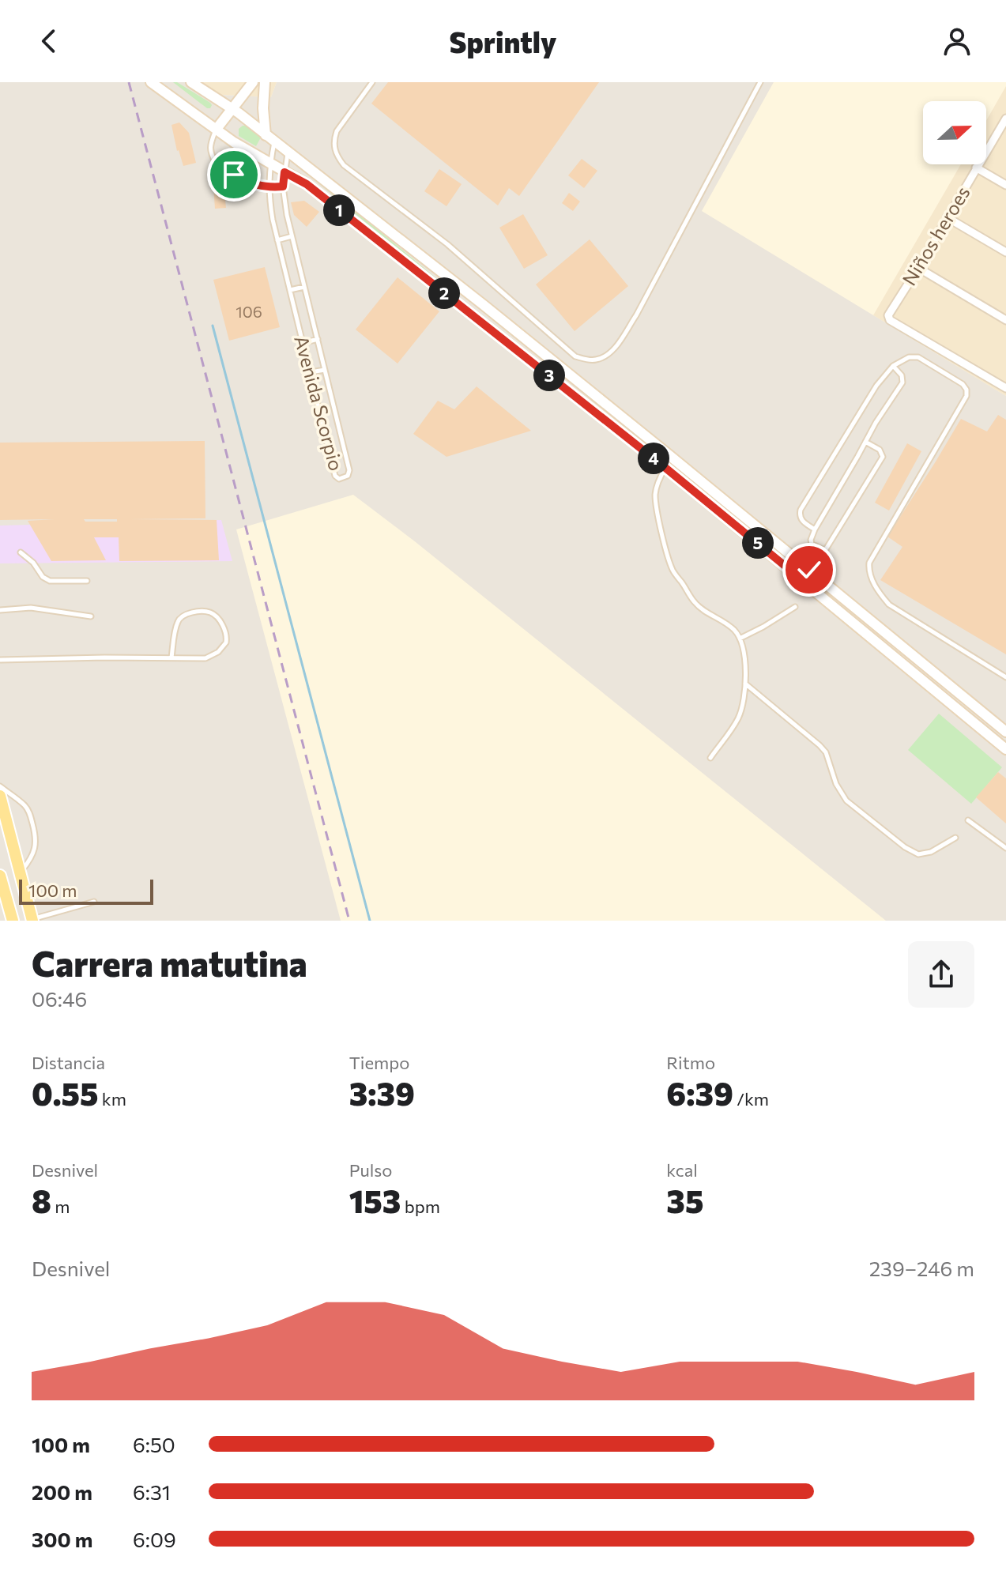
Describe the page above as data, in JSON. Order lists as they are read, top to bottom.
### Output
{
  "streets": {
    "street": ["Niños heroes"],
    "lane": ["Avenida Scorpio"]
  },
  "house_numbers": ["106"],
  "scale_bar": "100 m",
  "north": "right",
  "page": {
    "header": "Sprintly",
    "pins": [
      "1",
      "2",
      "3",
      "4",
      "5"
    ],
    "scale": "100 m",
    "heading": ["Carrera matutina", "06:46"],
    "stats": [
      ["Distancia", "0.55 km"],
      ["Tiempo", "3:39"],
      ["Ritmo", "6:39 /km"],
      ["Desnivel", "8 m"],
      ["Pulso", "153 bpm"],
      ["kcal", "35"]
    ],
    "chart": ["Desnivel", "239–246 m"],
    "list": [
      {
        "name": "100 m",
        "note": "6:50"
      },
      {
        "name": "200 m",
        "note": "6:31"
      },
      {
        "name": "300 m",
        "note": "6:09"
      }
    ]
  }
}
